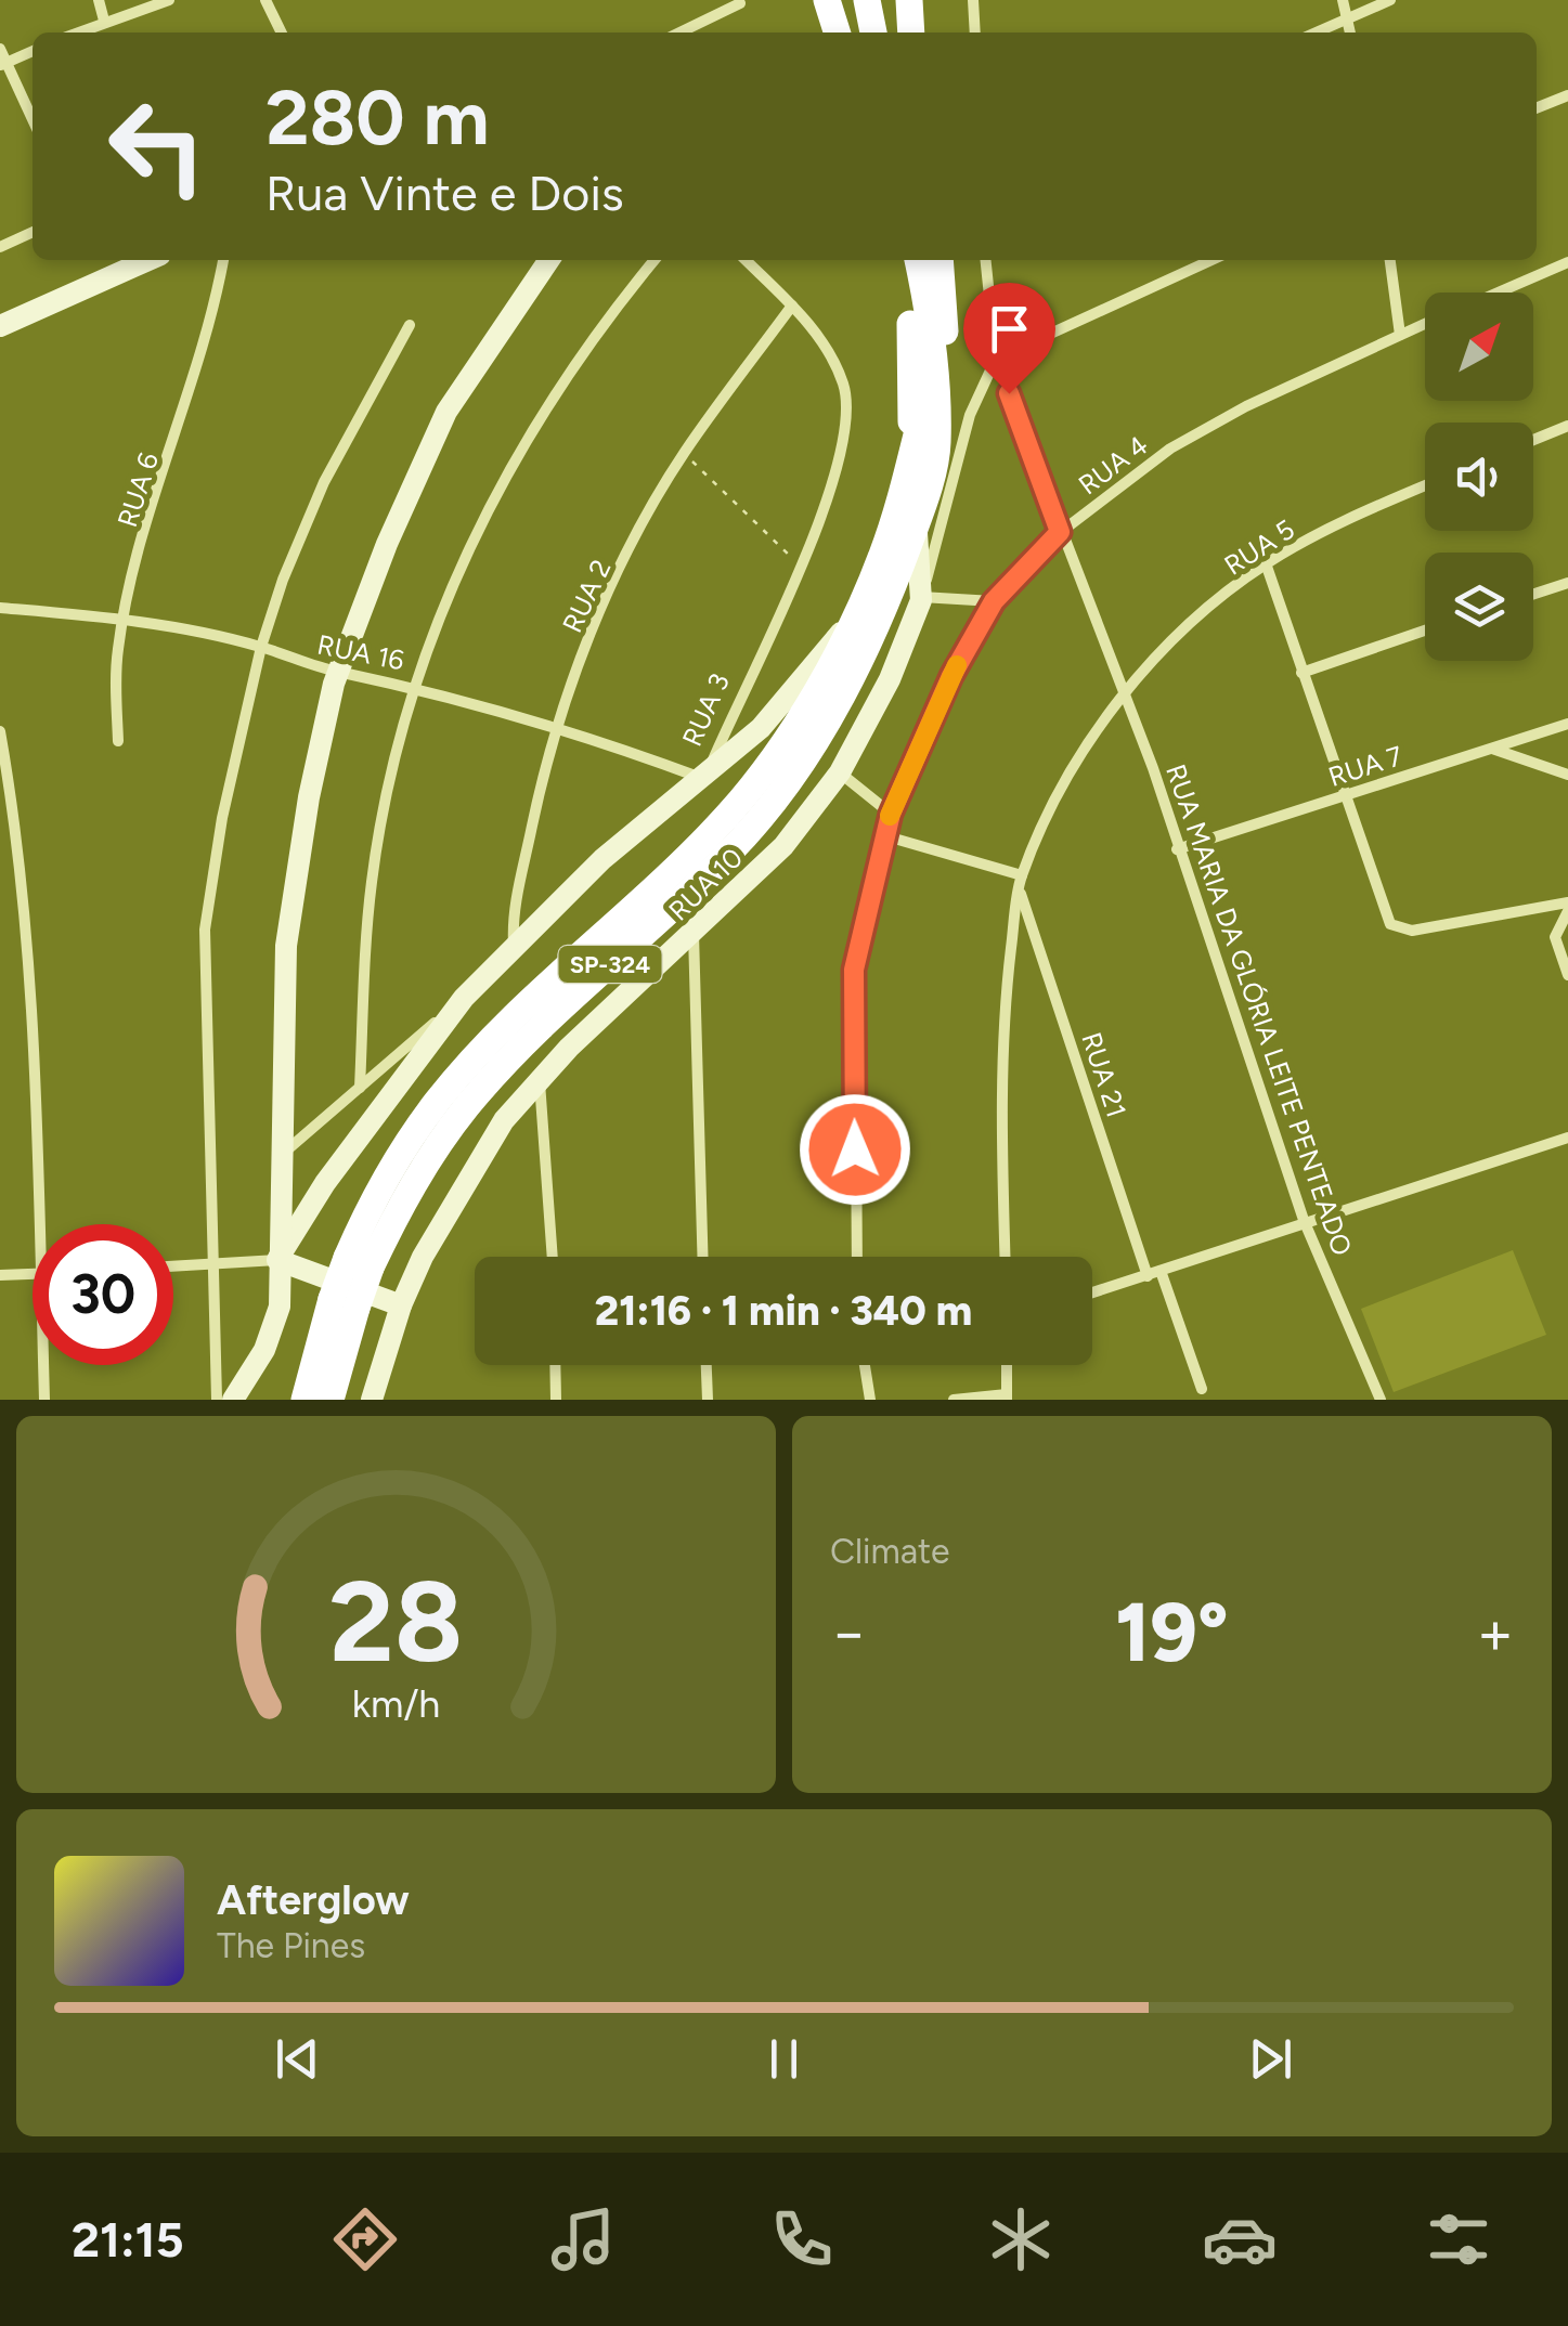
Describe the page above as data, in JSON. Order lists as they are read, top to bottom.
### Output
{
  "streets": {
    "highway": ["SP-324"],
    "main road": ["RUA 3", "RUA 10"],
    "street": [
      "RUA 4",
      "RUA 6",
      "RUA 5",
      "RUA 2",
      "RUA 16",
      "RUA 7",
      "RUA MARIA DA GLÓRIA LEITE PENTEADO",
      "RUA 21"
    ]
  },
  "crossings": [
    ["RUA 4", "RUA MARIA DA GLÓRIA LEITE PENTEADO"],
    ["RUA 6", "RUA 16"],
    ["RUA 5", "RUA MARIA DA GLÓRIA LEITE PENTEADO"],
    ["RUA 5", "RUA 21"],
    ["RUA 2", "RUA 16"],
    ["RUA 2", "RUA 3"],
    ["RUA 16", "RUA 3"],
    ["RUA 7", "RUA MARIA DA GLÓRIA LEITE PENTEADO"],
    ["RUA 10", "RUA MARIA DA GLÓRIA LEITE PENTEADO"]
  ],
  "north": "top right",
  "page": {
    "turn": ["280 m", "Rua Vinte e Dois"],
    "limit": "30",
    "trip": "21:16 · 1 min · 340 m",
    "tile": "Climate",
    "heat": ["−", "19°", "+"],
    "song": ["Afterglow", "The Pines"],
    "tabs": "21:15",
    "gauge": ["28", "km/h"]
  }
}
